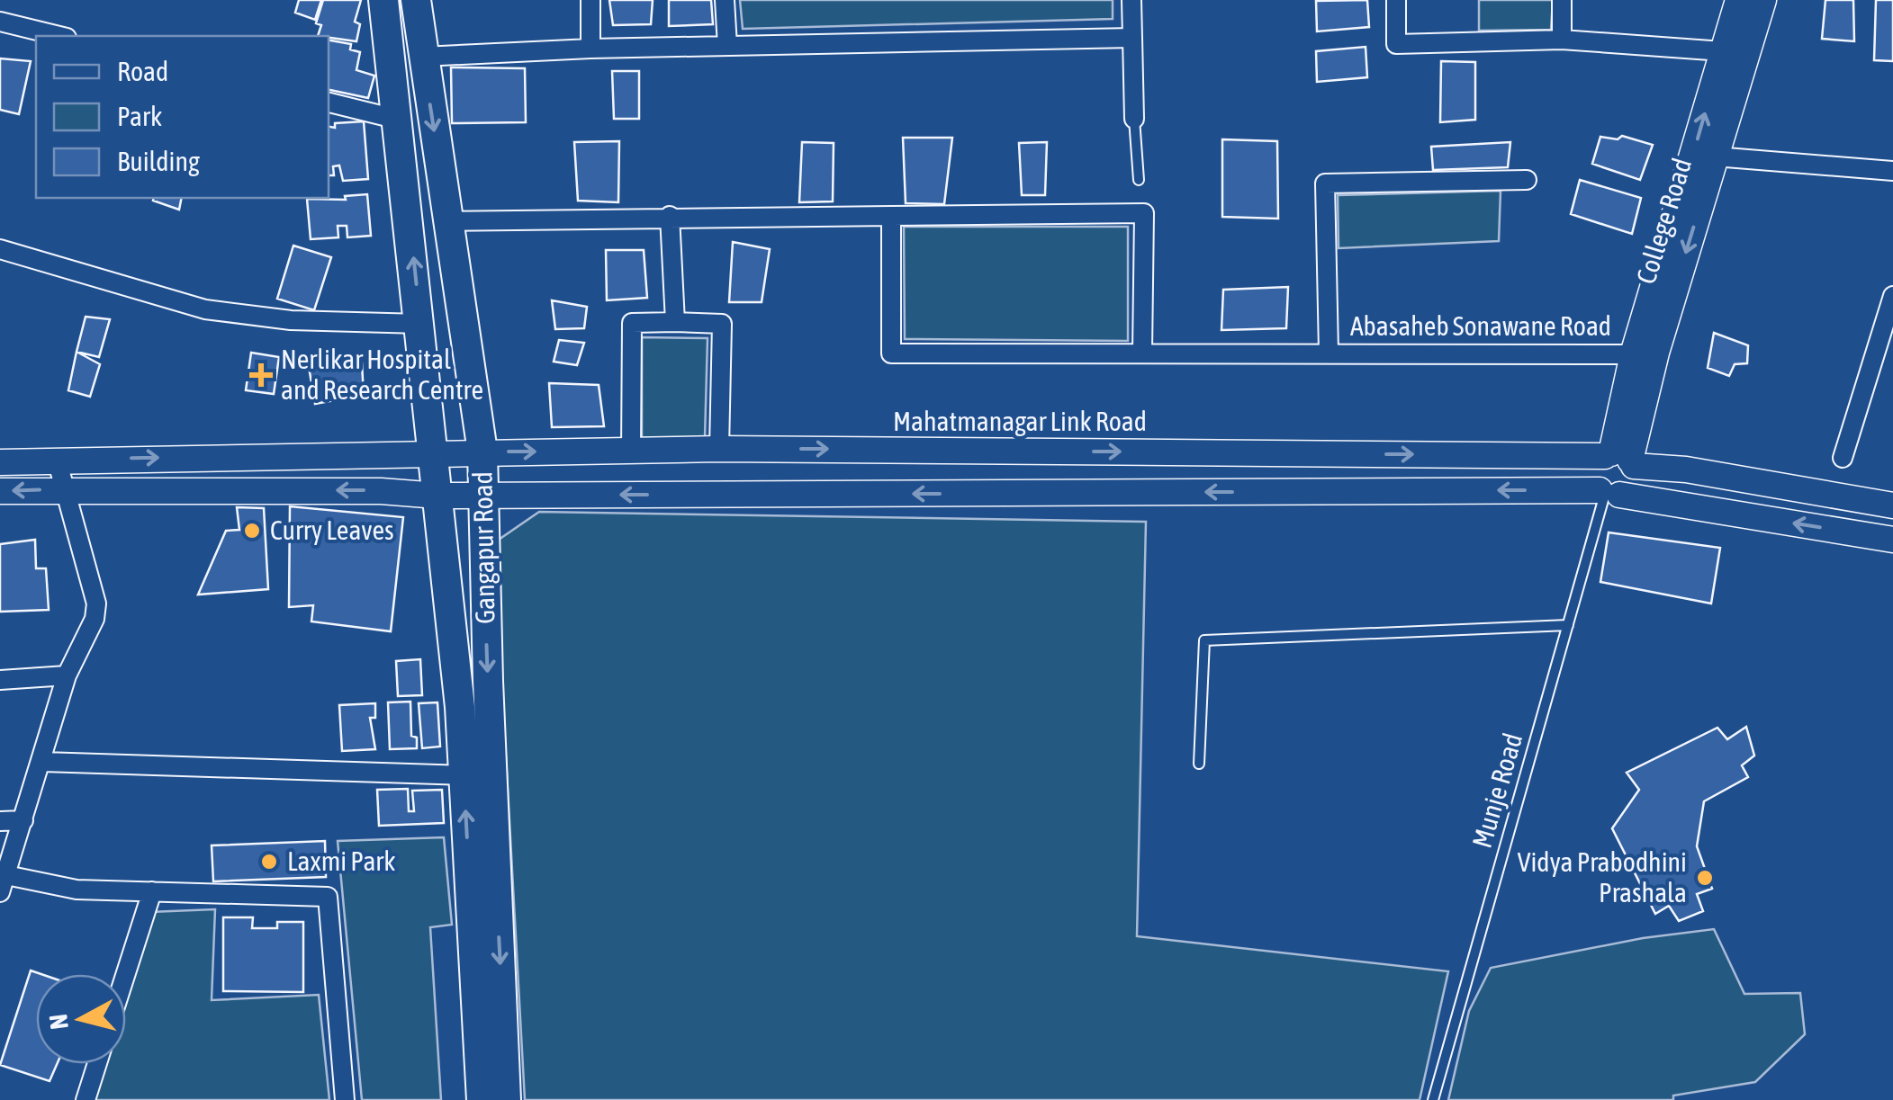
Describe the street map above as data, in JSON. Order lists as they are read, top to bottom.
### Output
{
  "streets": {
    "main road": ["College Road", "Mahatmanagar Link Road", "Gangapur Road"],
    "street": ["Abasaheb Sonawane Road"],
    "lane": ["Munje Road"]
  },
  "crossings": [
    ["College Road", "Abasaheb Sonawane Road"],
    ["College Road", "Mahatmanagar Link Road"],
    ["Mahatmanagar Link Road", "Gangapur Road"]
  ],
  "places": {
    "health": ["Nerlikar Hospital and Research Centre"],
    "other": ["Curry Leaves", "Laxmi Park", "Vidya Prabodhini Prashala"]
  },
  "legend": ["Road", "Park", "Building"],
  "north": "left"
}
